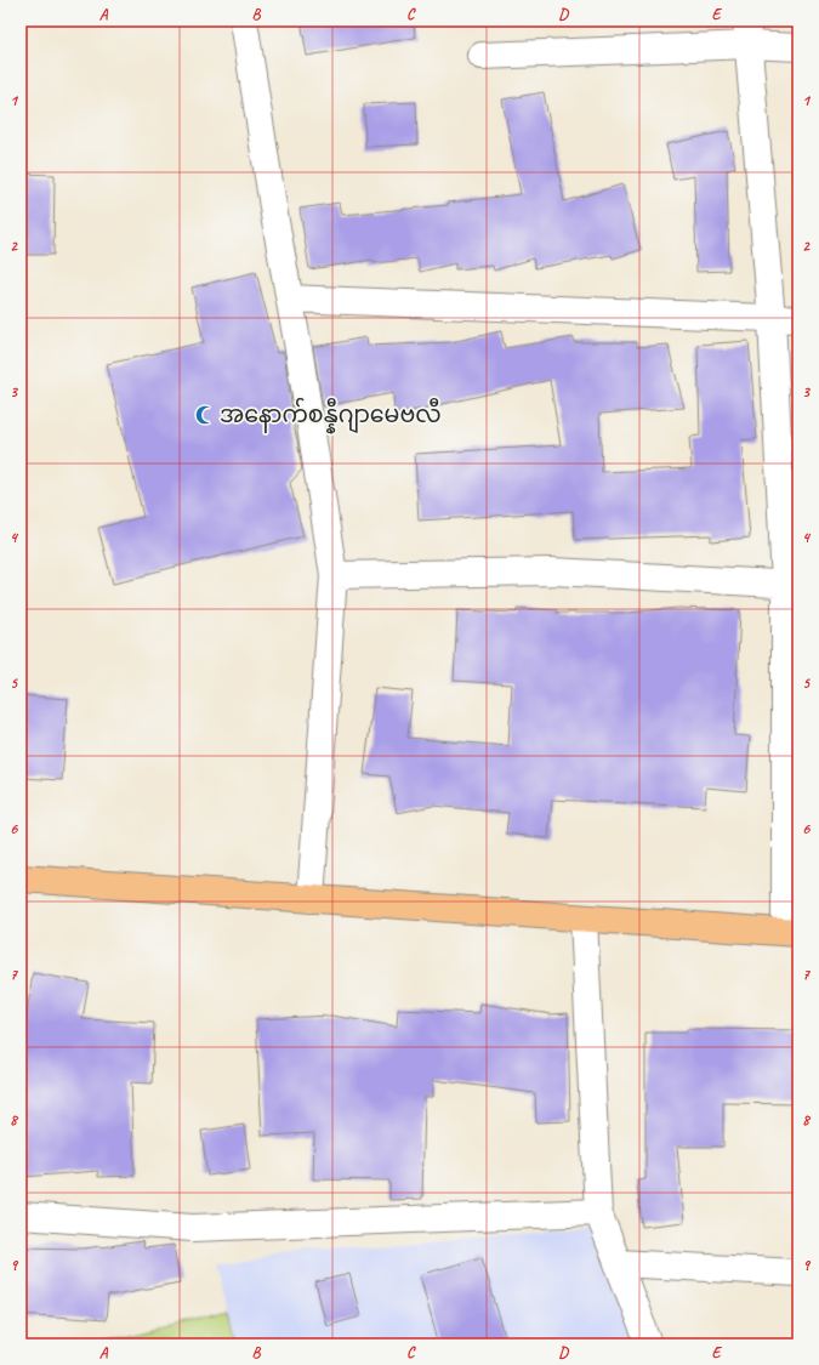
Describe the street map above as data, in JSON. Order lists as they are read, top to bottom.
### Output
{
  "places": {
    "mosque": ["အနောက်စန္နီဂျာမေဗလီ"]
  },
  "grid": {
    "columns": [
      "A",
      "B",
      "C",
      "D",
      "E"
    ],
    "rows": [
      "1",
      "2",
      "3",
      "4",
      "5",
      "6",
      "7",
      "8",
      "9"
    ]
  }
}
